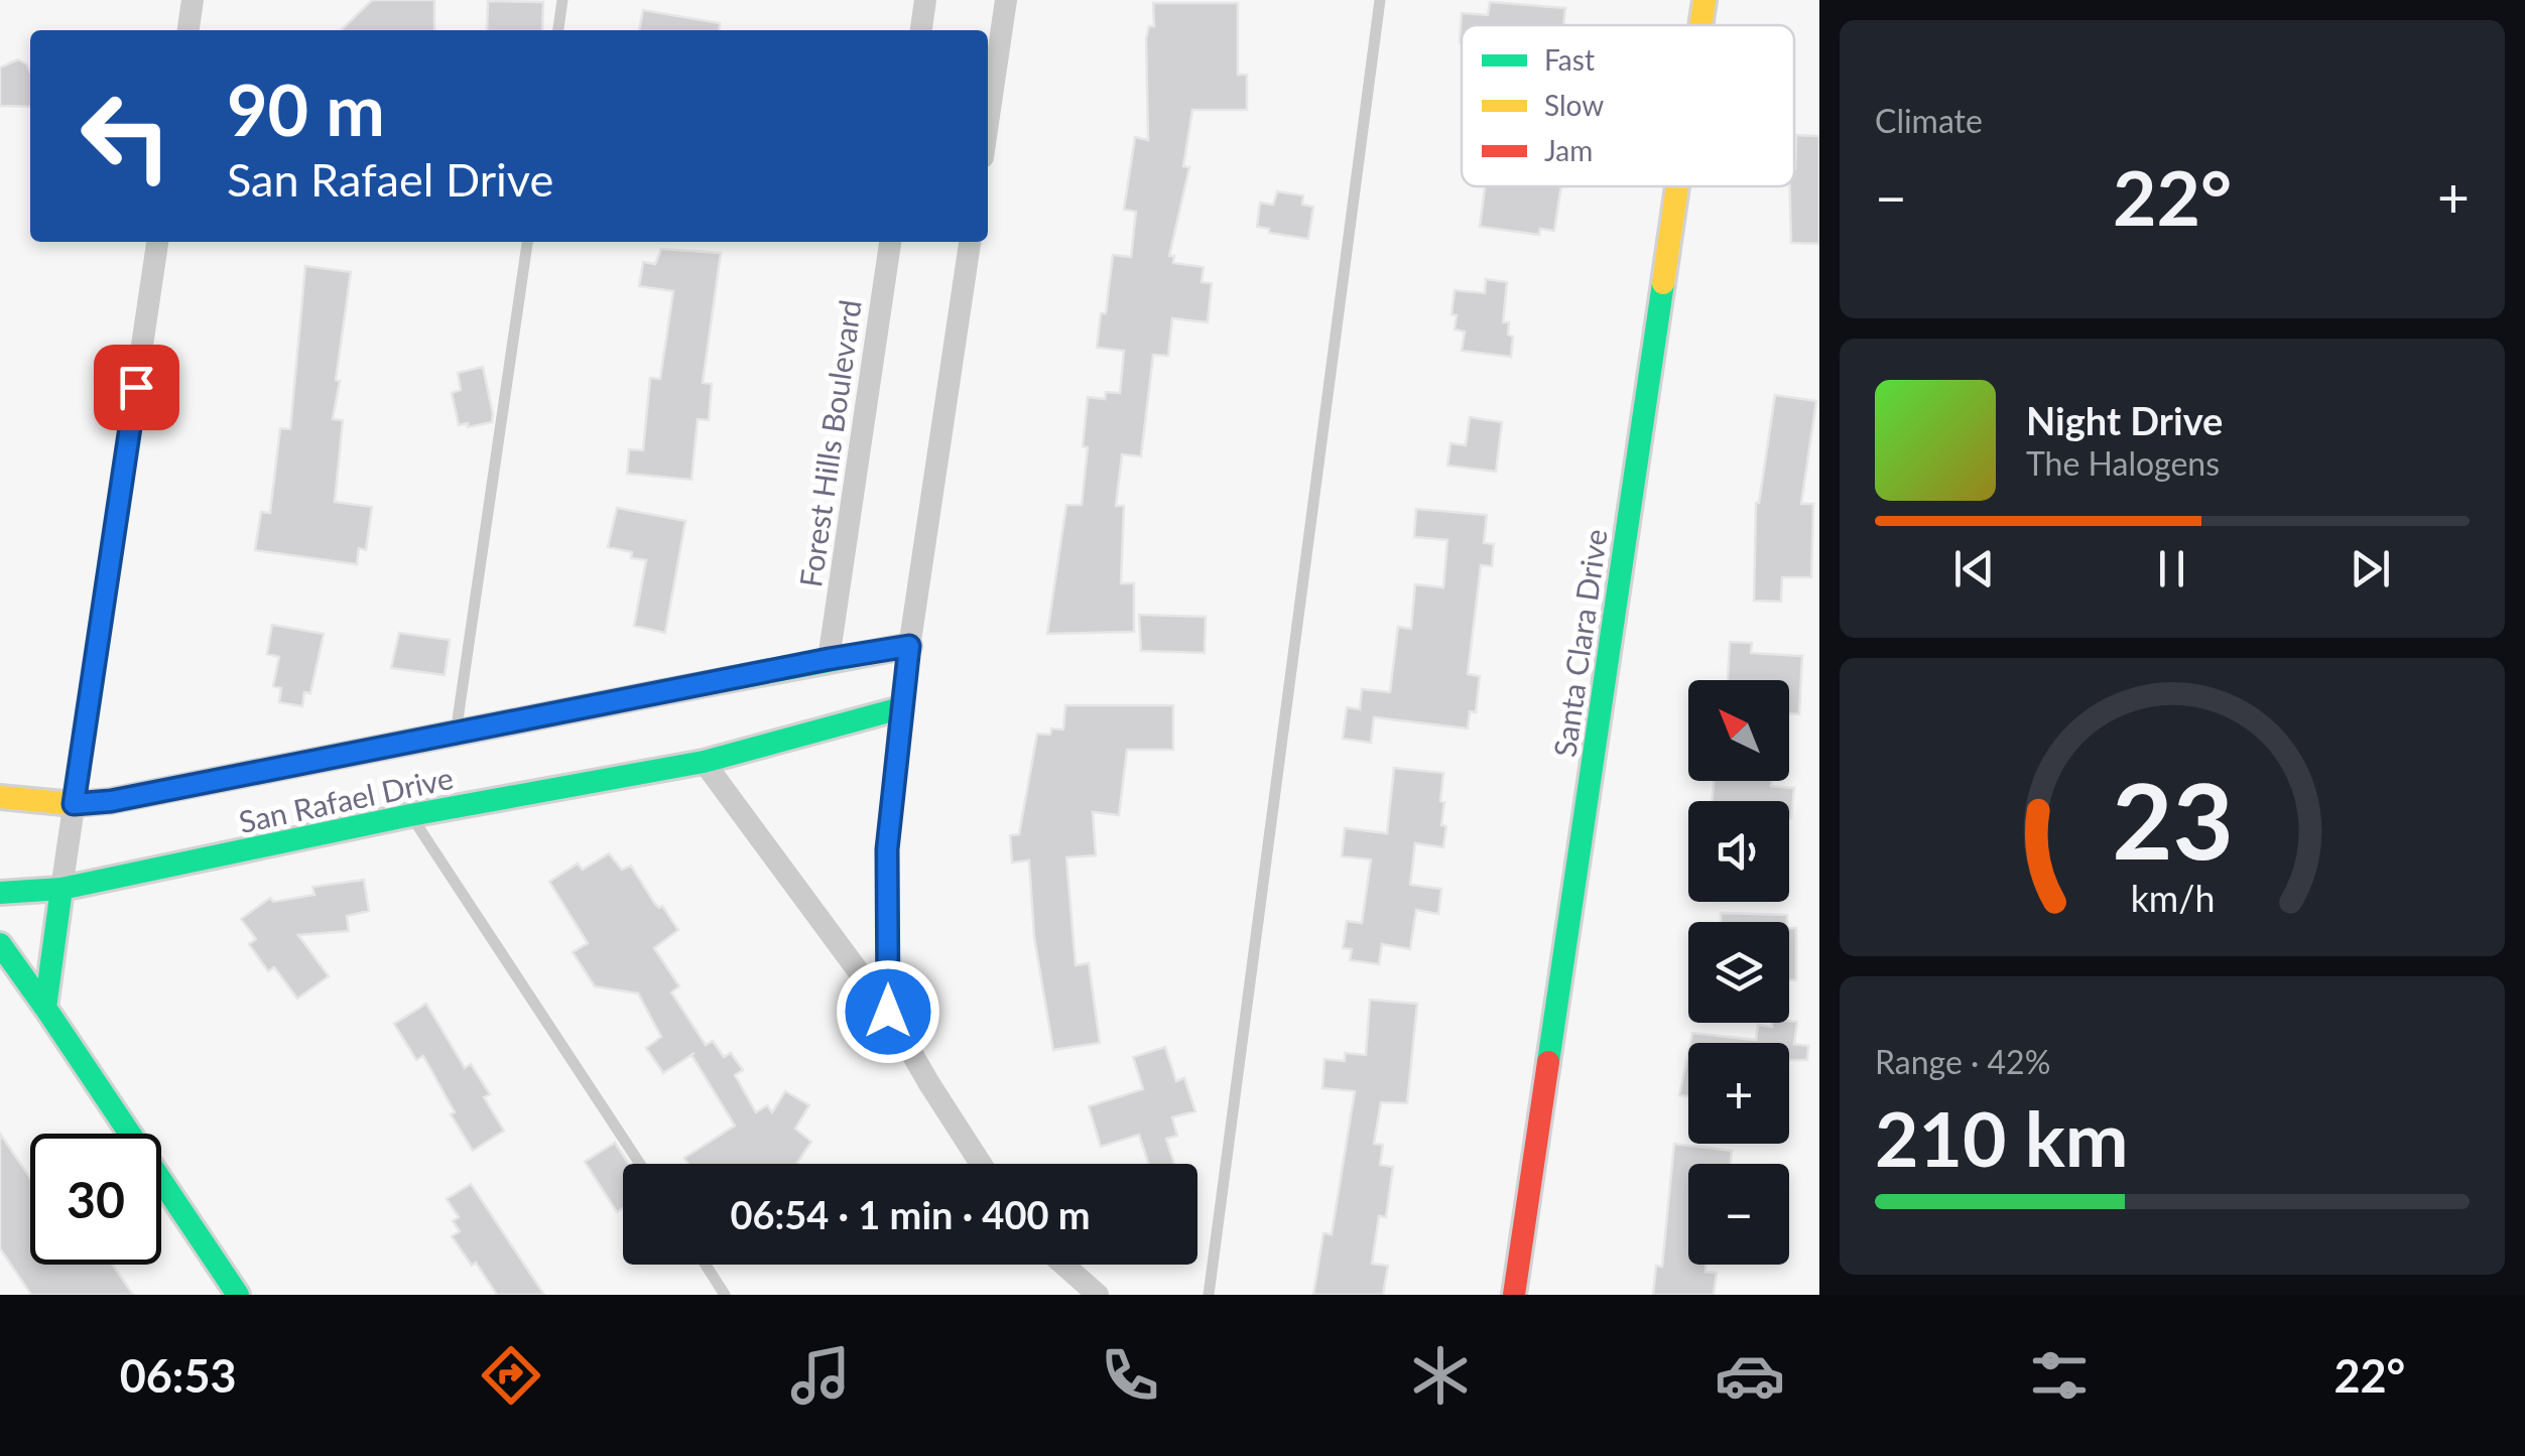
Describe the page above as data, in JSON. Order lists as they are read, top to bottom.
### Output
{
  "streets": {
    "street": ["Forest Hills Boulevard", "Santa Clara Drive", "San Rafael Drive"]
  },
  "crossings": [
    ["Forest Hills Boulevard", "San Rafael Drive"]
  ],
  "legend": ["Fast", "Slow", "Jam"],
  "north": "top left",
  "page": {
    "tile": [
      "Climate",
      ["Range · 42%", "210 km"]
    ],
    "turn": ["90 m", "San Rafael Drive"],
    "heat": ["−", "22°", "+"],
    "song": ["Night Drive", "The Halogens"],
    "map_buttons": ["+", "−"],
    "limit": "30",
    "trip": "06:54 · 1 min · 400 m",
    "tabs": ["06:53", "22°"],
    "gauge": ["23", "km/h"]
  }
}
